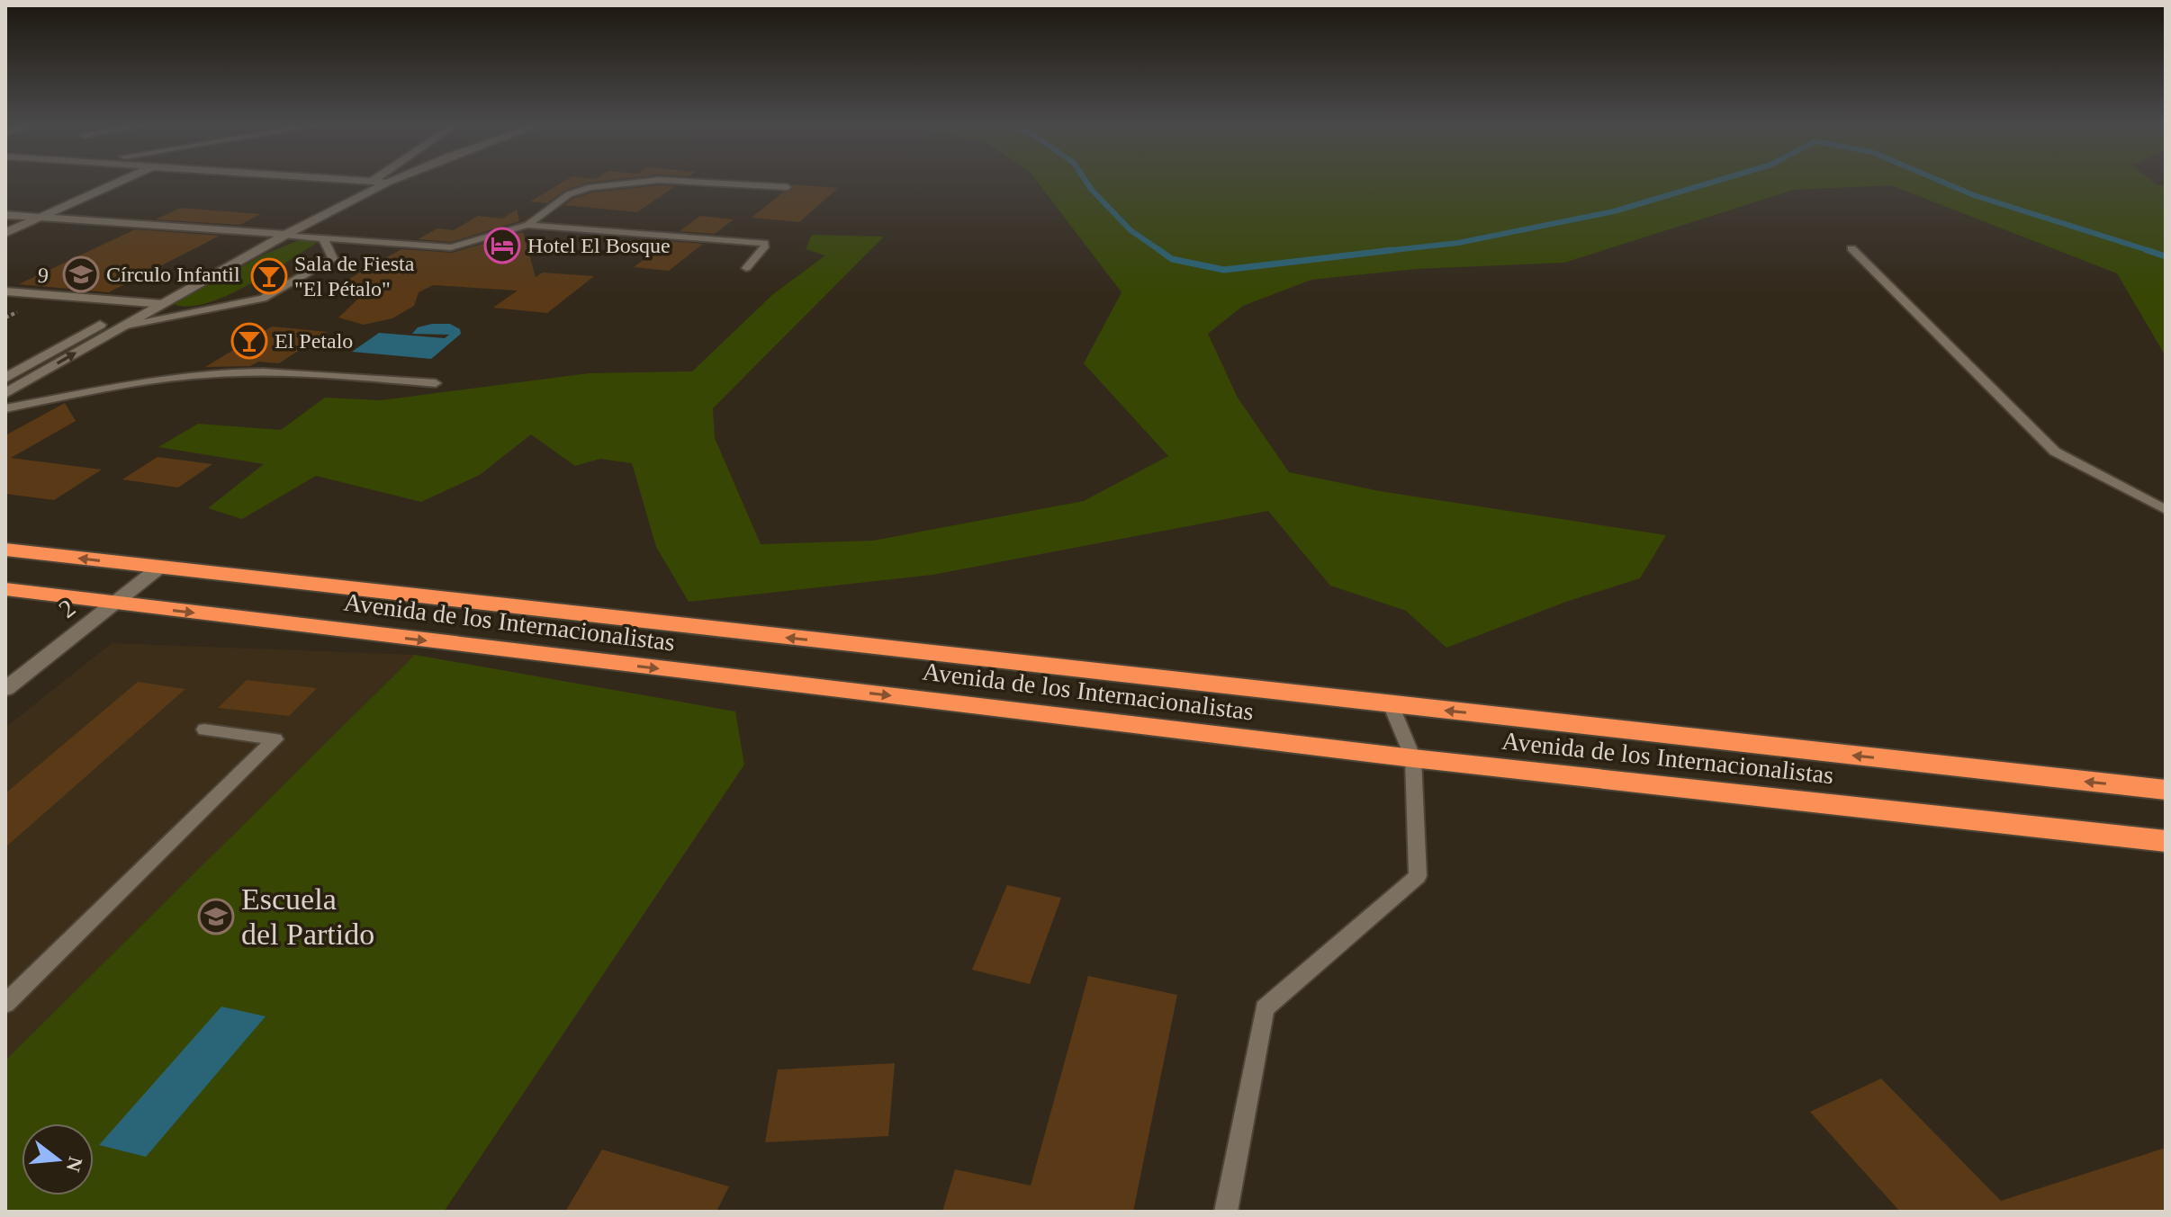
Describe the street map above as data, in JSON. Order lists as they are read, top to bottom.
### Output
{
  "streets": {
    "highway": ["Avenida de los Internacionalistas"],
    "street": ["9", "2"]
  },
  "crossings": [
    ["2", "Avenida de los Internacionalistas"]
  ],
  "places": {
    "hotel": ["Hotel El Bosque"],
    "school or university": ["Círculo Infantil", "Escuela del Partido"],
    "bar": ["Sala de Fiesta \"El Pétalo\"", "El Petalo"]
  },
  "north": "right"
}
